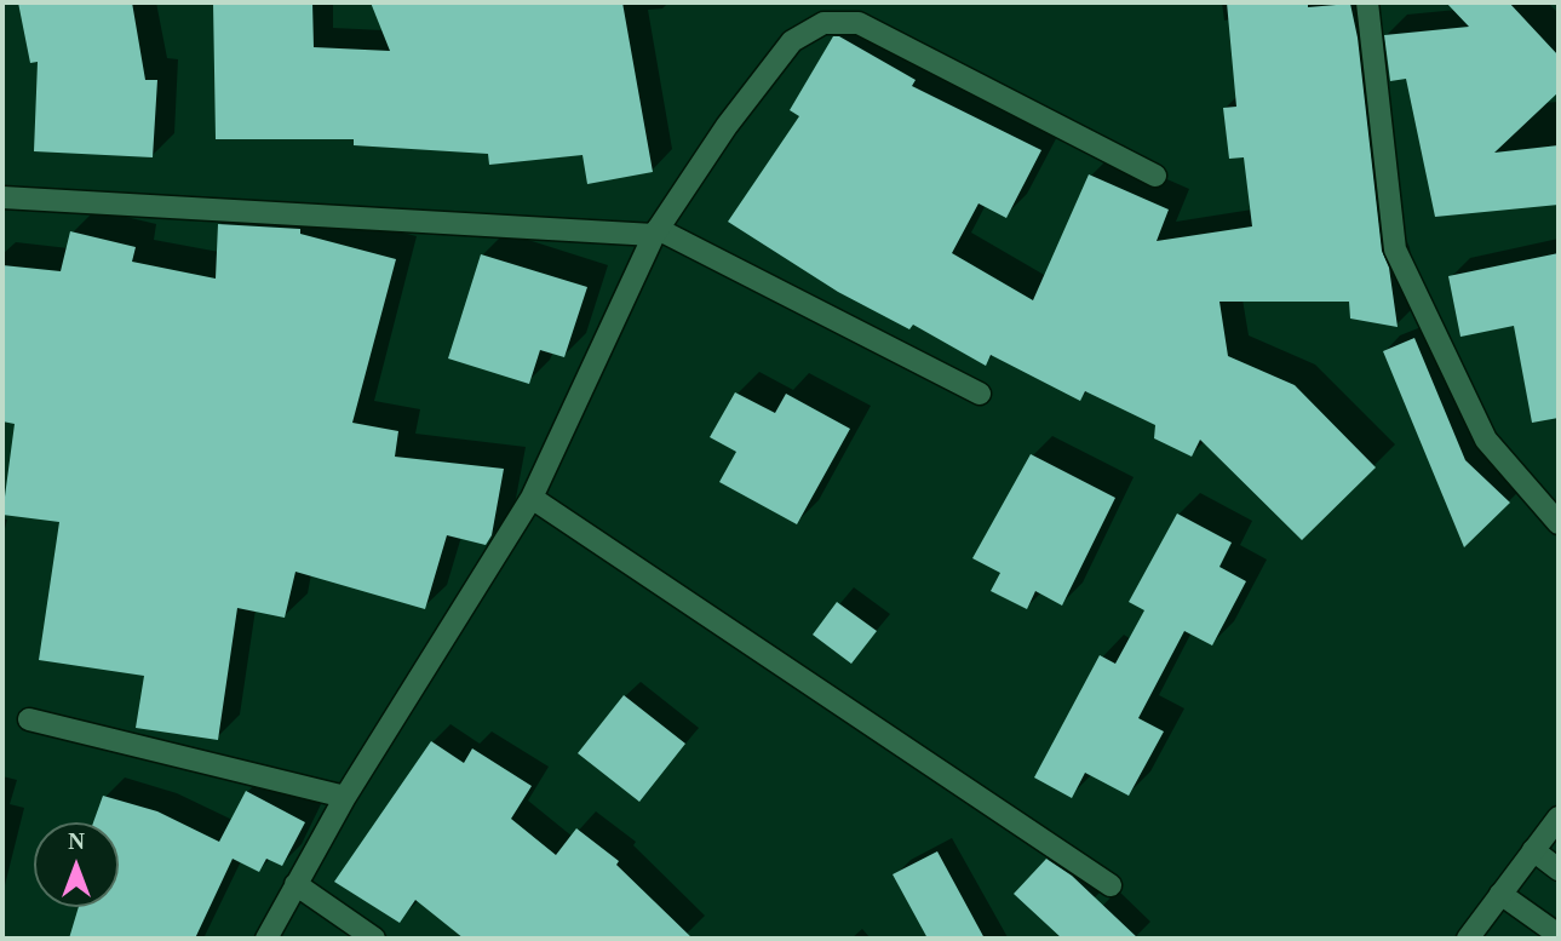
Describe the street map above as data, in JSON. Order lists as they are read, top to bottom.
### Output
{
  "north": "top"
}
